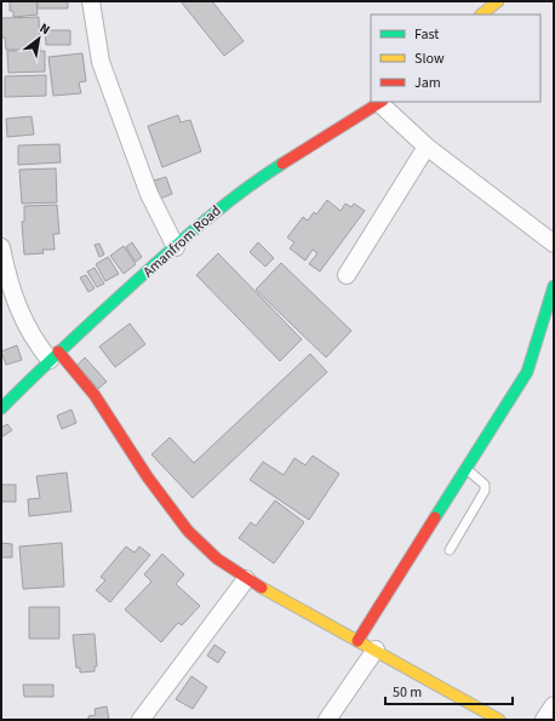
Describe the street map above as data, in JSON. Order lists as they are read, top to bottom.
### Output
{
  "streets": {
    "street": ["Amanfrom Road"]
  },
  "legend": ["Fast", "Slow", "Jam"],
  "scale_bar": "50 m",
  "north": "top right"
}
